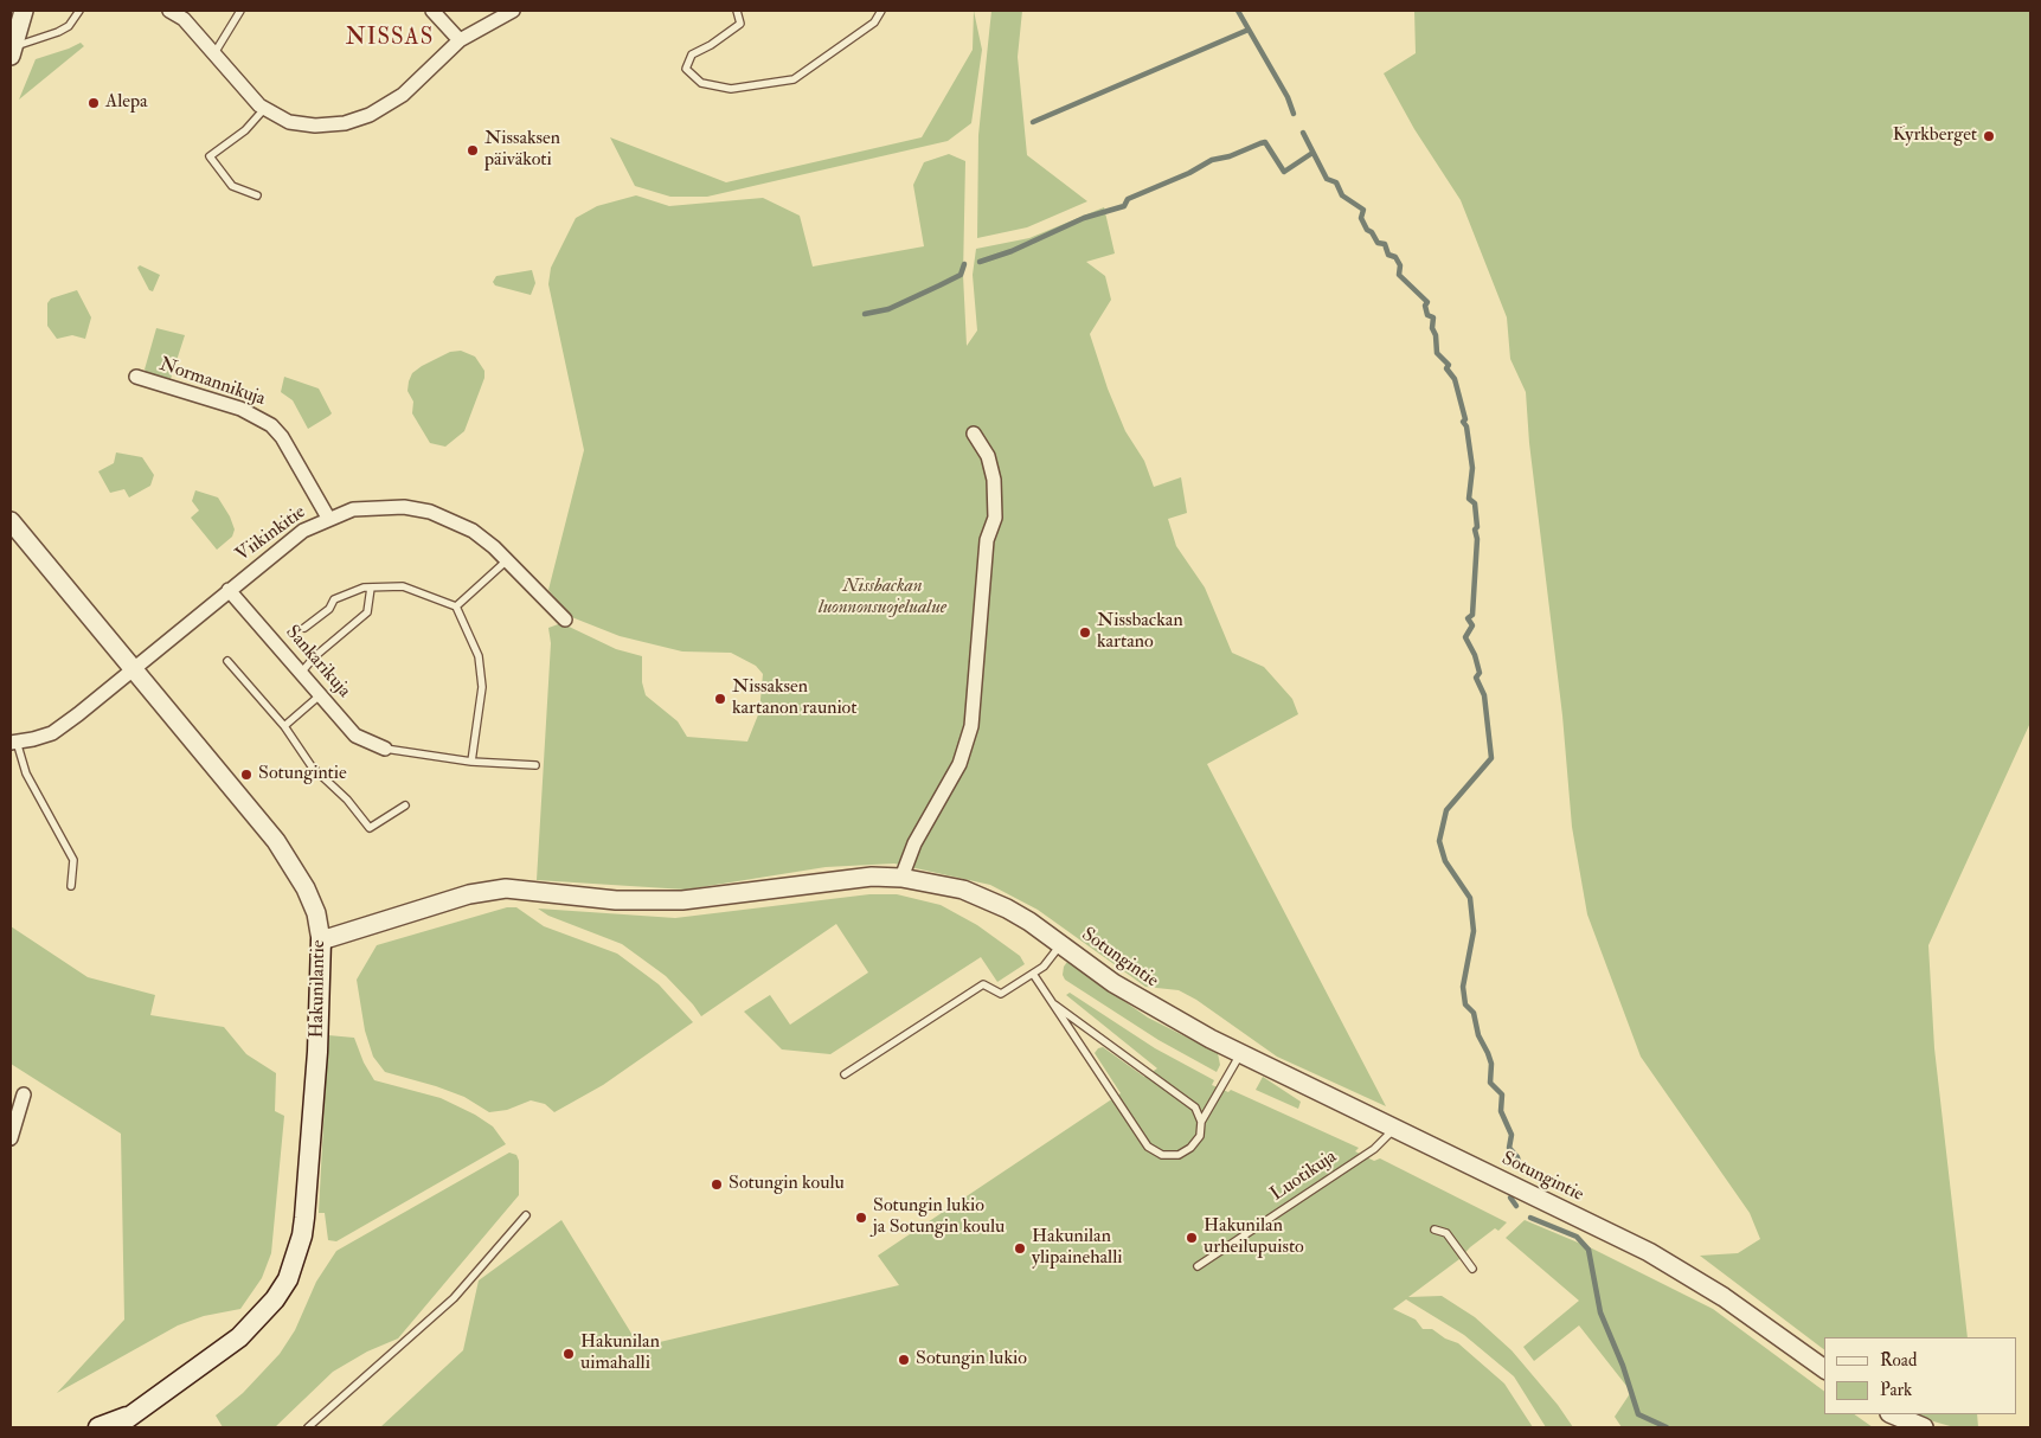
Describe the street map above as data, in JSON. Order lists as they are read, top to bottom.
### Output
{
  "streets": {
    "main road": ["Hakunilantie"],
    "street": [
      "Normannikuja",
      "Viikinkitie",
      "Sankarikuja",
      "Sotungintie"
    ],
    "lane": ["Luotikuja"]
  },
  "crossings": [
    ["Normannikuja", "Viikinkitie"],
    ["Viikinkitie", "Sankarikuja"],
    ["Viikinkitie", "Hakunilantie"],
    ["Sotungintie", "Hakunilantie"],
    ["Sotungintie", "Luotikuja"]
  ],
  "districts": ["NISSAS"],
  "parks": ["Nissbackan luonnonsuojelualue"],
  "places": [
    "Alepa",
    "Kyrkberget",
    "Nissaksen päiväkoti",
    "Nissbackan kartano",
    "Nissaksen kartanon rauniot",
    "Sotungintie",
    "Sotungin koulu",
    "Sotungin lukio ja Sotungin koulu",
    "Hakunilan urheilupuisto",
    "Hakunilan ylipainehalli",
    "Hakunilan uimahalli",
    "Sotungin lukio"
  ],
  "legend": ["Road", "Park"]
}
